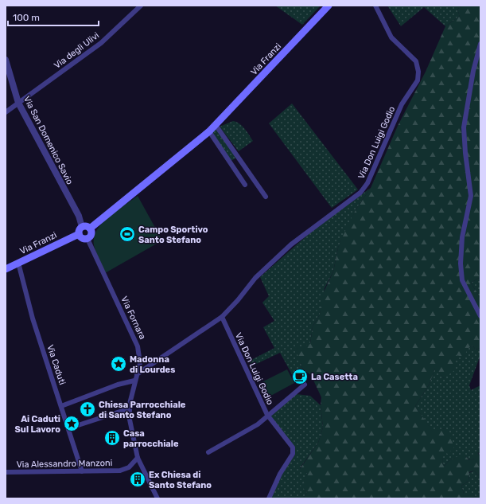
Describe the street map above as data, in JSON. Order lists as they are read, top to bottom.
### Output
{
  "streets": {
    "main road": ["Via Franzi"],
    "street": [
      "Via degli Ulivi",
      "Via San Domenico Savio",
      "Via Don Luigi Godio",
      "Via Fornara",
      "Via Caduti",
      "Via Alessandro Manzoni"
    ]
  },
  "crossings": [
    ["Via degli Ulivi", "Via San Domenico Savio"],
    ["Via Franzi", "Via San Domenico Savio"],
    ["Via Franzi", "Via Fornara"],
    ["Via Franzi", "Via Caduti"],
    ["Via San Domenico Savio", "Via Fornara"],
    ["Via Don Luigi Godio", "Via Fornara"],
    ["Via Fornara", "Via Alessandro Manzoni"],
    ["Via Caduti", "Via Alessandro Manzoni"]
  ],
  "places": {
    "sports": ["Campo Sportivo Santo Stefano"],
    "place": ["Madonna di Lourdes", "Ai Caduti Sul Lavoro"],
    "cafe": ["La Casetta"],
    "church": ["Chiesa Parrocchiale di Santo Stefano"],
    "building": ["Casa parrocchiale", "Ex Chiesa di Santo Stefano"]
  },
  "scale_bar": "100 m"
}
